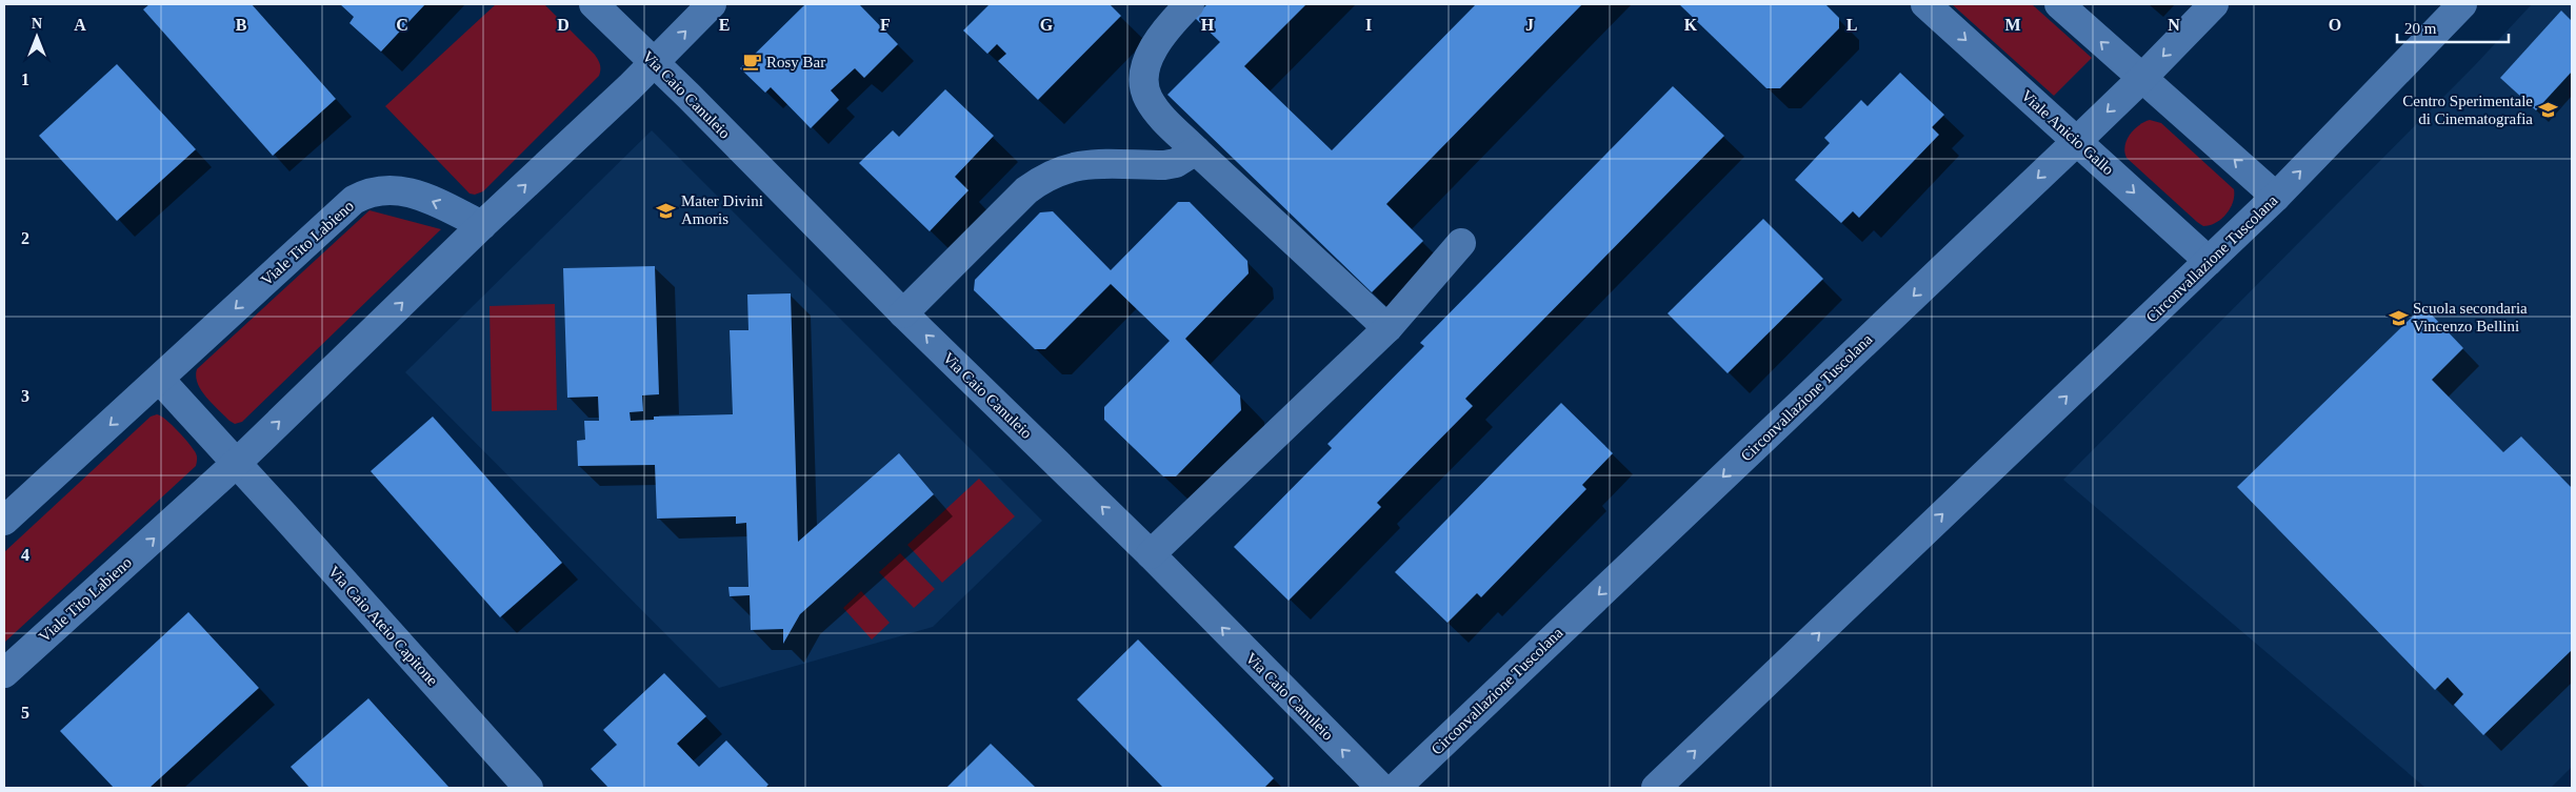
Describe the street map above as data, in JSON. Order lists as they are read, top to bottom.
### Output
{
  "streets": {
    "street": [
      "Via Caio Canuleio",
      "Viale Anicio Gallo",
      "Viale Tito Labieno",
      "Circonvallazione Tuscolana",
      "Via Caio Ateio Capitone"
    ]
  },
  "crossings": [
    ["Via Caio Canuleio", "Viale Tito Labieno"],
    ["Viale Anicio Gallo", "Circonvallazione Tuscolana"],
    ["Viale Tito Labieno", "Via Caio Ateio Capitone"]
  ],
  "one_way": ["Via Caio Canuleio"],
  "places": {
    "cafe": ["Rosy Bar"],
    "school or university": ["Centro Sperimentale di Cinematografia", "Mater Divini Amoris", "Scuola secondaria Vincenzo Bellini"]
  },
  "scale_bar": "20 m",
  "north": "top",
  "grid": {
    "columns": [
      "A",
      "B",
      "C",
      "D",
      "E",
      "F",
      "G",
      "H",
      "I",
      "J",
      "K",
      "L",
      "M",
      "N",
      "O"
    ],
    "rows": [
      "1",
      "2",
      "3",
      "4",
      "5"
    ]
  }
}
